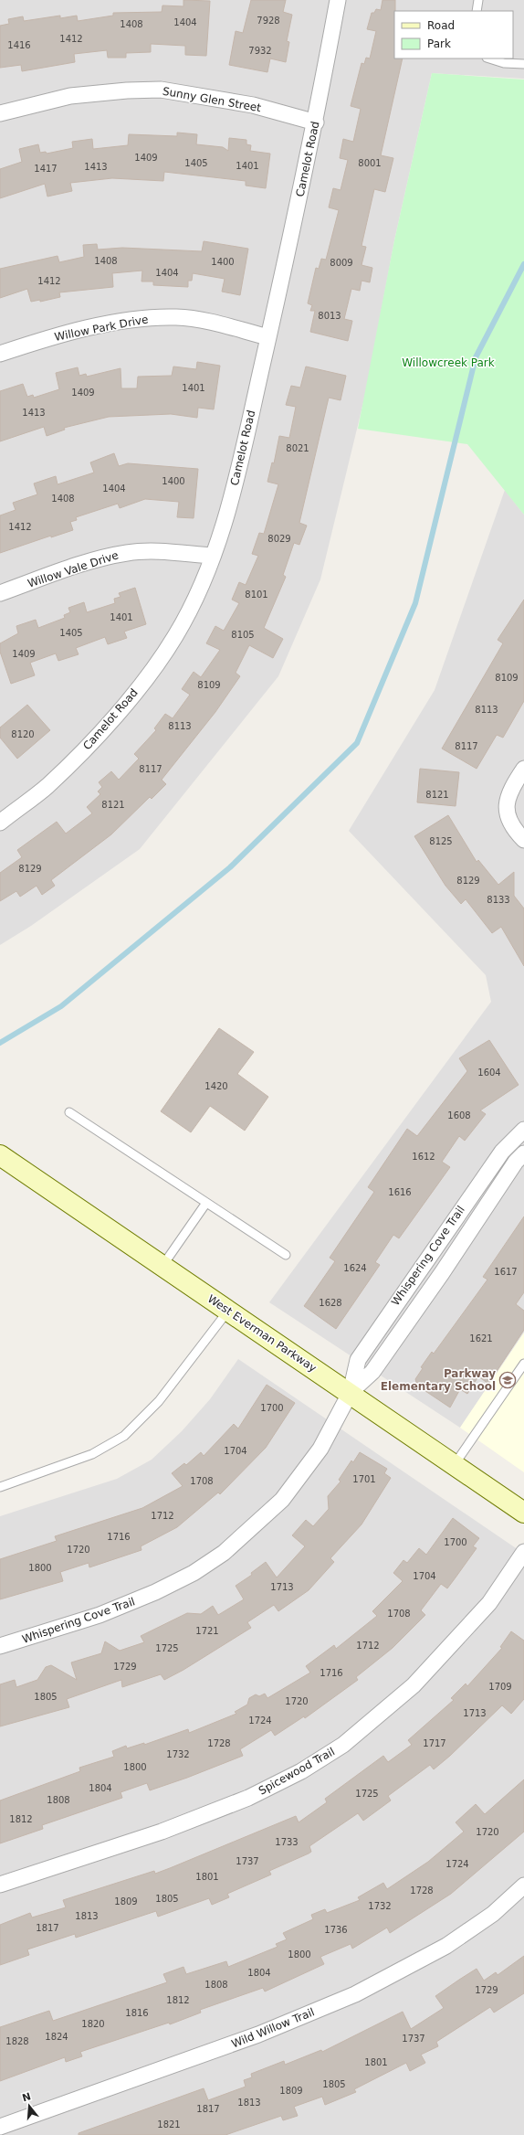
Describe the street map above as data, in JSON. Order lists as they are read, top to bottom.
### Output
{
  "streets": {
    "street": [
      "Sunny Glen Street",
      "Camelot Road",
      "Willow Park Drive",
      "Willow Vale Drive",
      "Whispering Cove Trail",
      "West Everman Parkway",
      "Spicewood Trail",
      "Wild Willow Trail"
    ]
  },
  "crossings": [
    ["Sunny Glen Street", "Camelot Road"],
    ["Camelot Road", "Willow Park Drive"],
    ["Camelot Road", "Willow Vale Drive"],
    ["Whispering Cove Trail", "West Everman Parkway"]
  ],
  "parks": ["Willowcreek Park"],
  "places": {
    "school or university": ["Parkway Elementary School"]
  },
  "house_numbers": [
    "7928",
    "1404",
    "1408",
    "1412",
    "1416",
    "7932",
    "1409",
    "1405",
    "8001",
    "1401",
    "1413",
    "1417",
    "1408",
    "1400",
    "8009",
    "1404",
    "1412",
    "8013",
    "1401",
    "1409",
    "1413",
    "8021",
    "1400",
    "1404",
    "1408",
    "1412",
    "8029",
    "8101",
    "1401",
    "1405",
    "8105",
    "1409",
    "8109",
    "8109",
    "8113",
    "8113",
    "8120",
    "8117",
    "8117",
    "8121",
    "8121",
    "8125",
    "8129",
    "8129",
    "8133",
    "1604",
    "1420",
    "1608",
    "1612",
    "1616",
    "1624",
    "1617",
    "1628",
    "1621",
    "1700",
    "1704",
    "1701",
    "1708",
    "1712",
    "1716",
    "1700",
    "1720",
    "1800",
    "1704",
    "1713",
    "1708",
    "1721",
    "1712",
    "1725",
    "1729",
    "1716",
    "1709",
    "1805",
    "1720",
    "1713",
    "1724",
    "1728",
    "1717",
    "1732",
    "1800",
    "1804",
    "1725",
    "1808",
    "1812",
    "1720",
    "1733",
    "1737",
    "1724",
    "1801",
    "1728",
    "1805",
    "1809",
    "1732",
    "1813",
    "1817",
    "1736",
    "1800",
    "1804",
    "1808",
    "1729",
    "1812",
    "1816",
    "1820",
    "1824",
    "1737",
    "1828",
    "1801",
    "1805",
    "1809",
    "1813",
    "1817",
    "1821"
  ],
  "legend": ["Road", "Park"],
  "north": "top"
}
